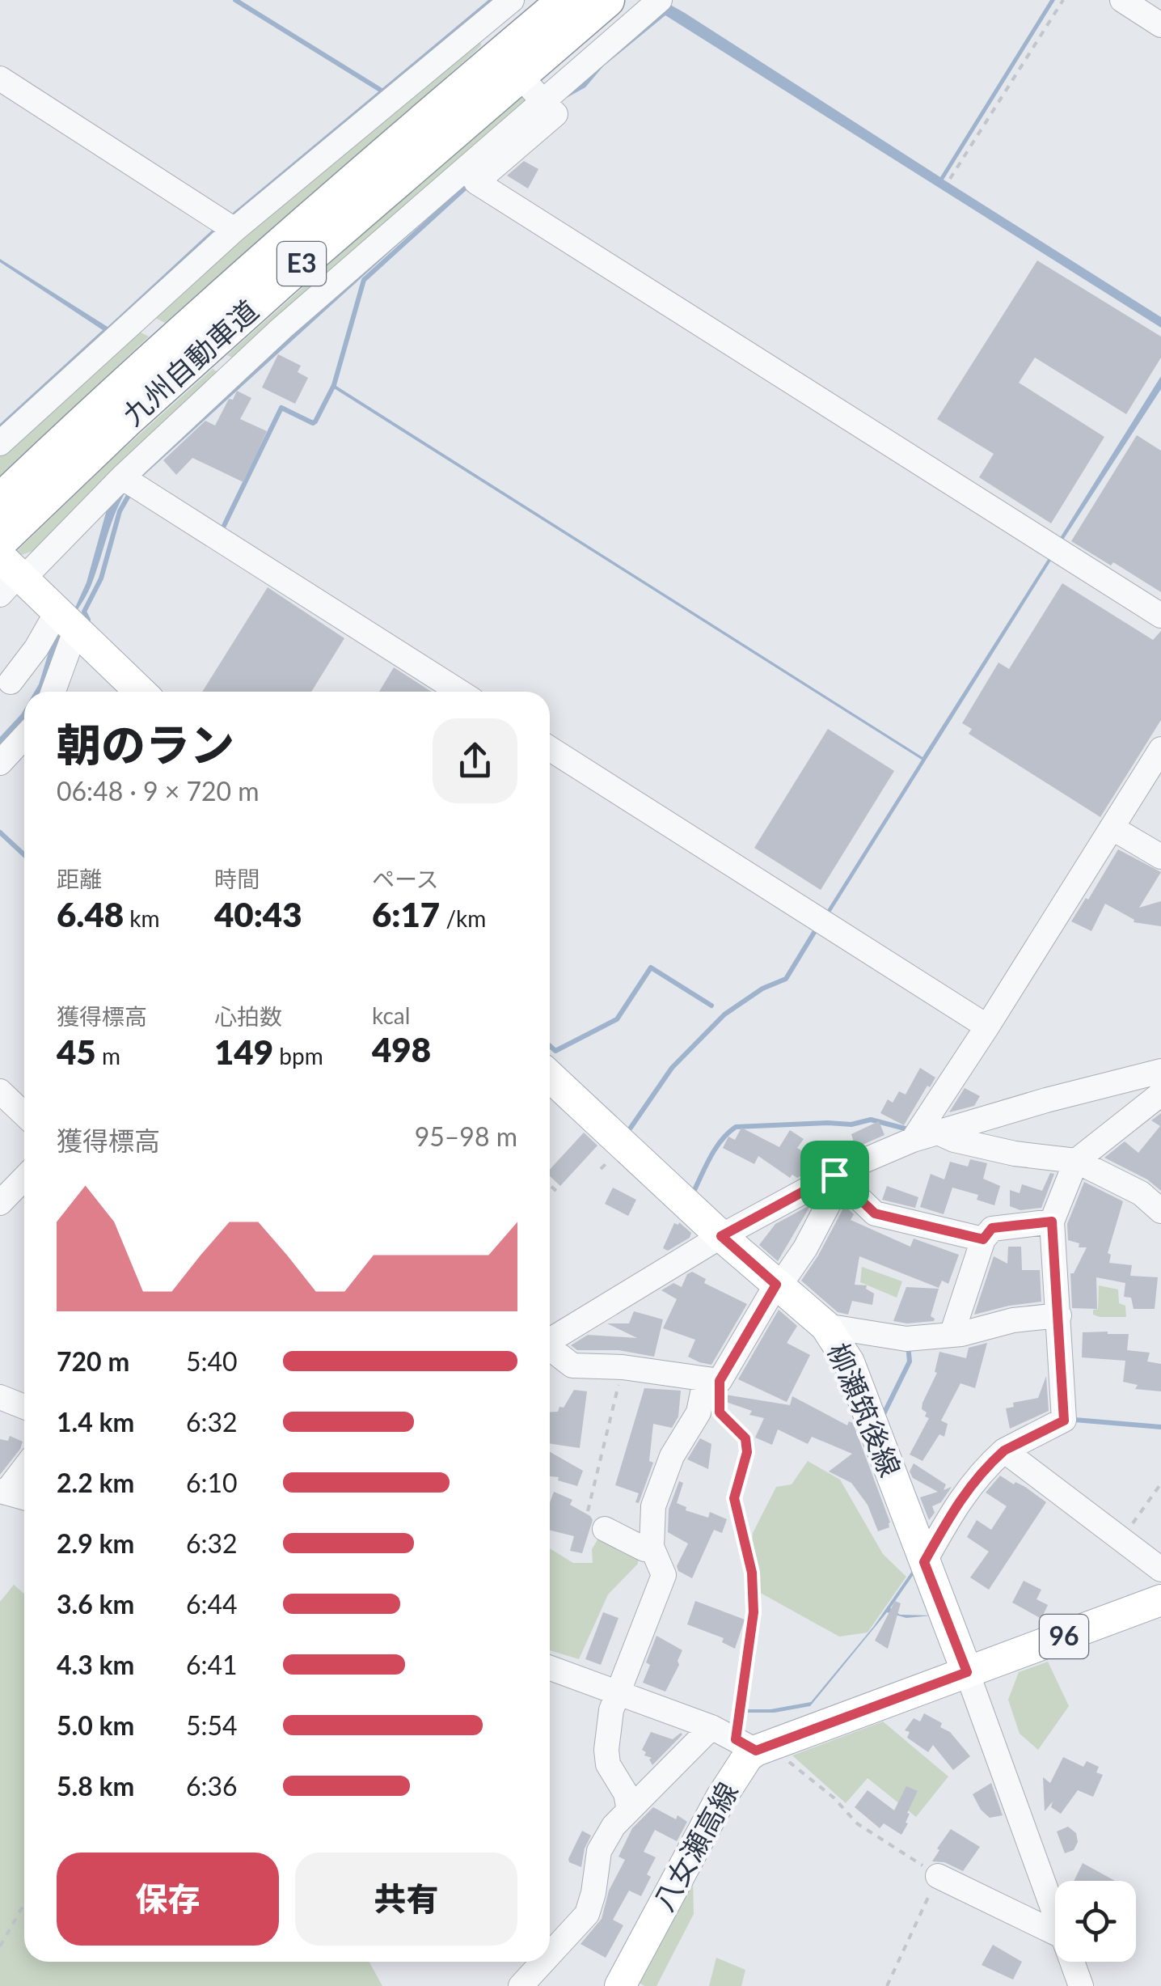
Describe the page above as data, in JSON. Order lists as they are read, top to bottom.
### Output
{
  "streets": {
    "highway": ["E3", "九州自動車道"],
    "main road": ["柳瀬筑後線", "96", "八女瀬高線"]
  },
  "crossings": [
    ["柳瀬筑後線", "八女瀬高線"]
  ],
  "page": {
    "heading": ["朝のラン", "06:48 · 9 × 720 m"],
    "stats": [
      ["距離", "6.48 km"],
      ["時間", "40:43"],
      ["ペース", "6:17 /km"],
      ["獲得標高", "45 m"],
      ["心拍数", "149 bpm"],
      ["kcal", "498"]
    ],
    "chart": ["獲得標高", "95–98 m"],
    "list": [
      {
        "name": "720 m",
        "note": "5:40"
      },
      {
        "name": "1.4 km",
        "note": "6:32"
      },
      {
        "name": "2.2 km",
        "note": "6:10"
      },
      {
        "name": "2.9 km",
        "note": "6:32"
      },
      {
        "name": "3.6 km",
        "note": "6:44"
      },
      {
        "name": "4.3 km",
        "note": "6:41"
      },
      {
        "name": "5.0 km",
        "note": "5:54"
      },
      {
        "name": "5.8 km",
        "note": "6:36"
      }
    ],
    "buttons": ["保存", "共有"]
  }
}
